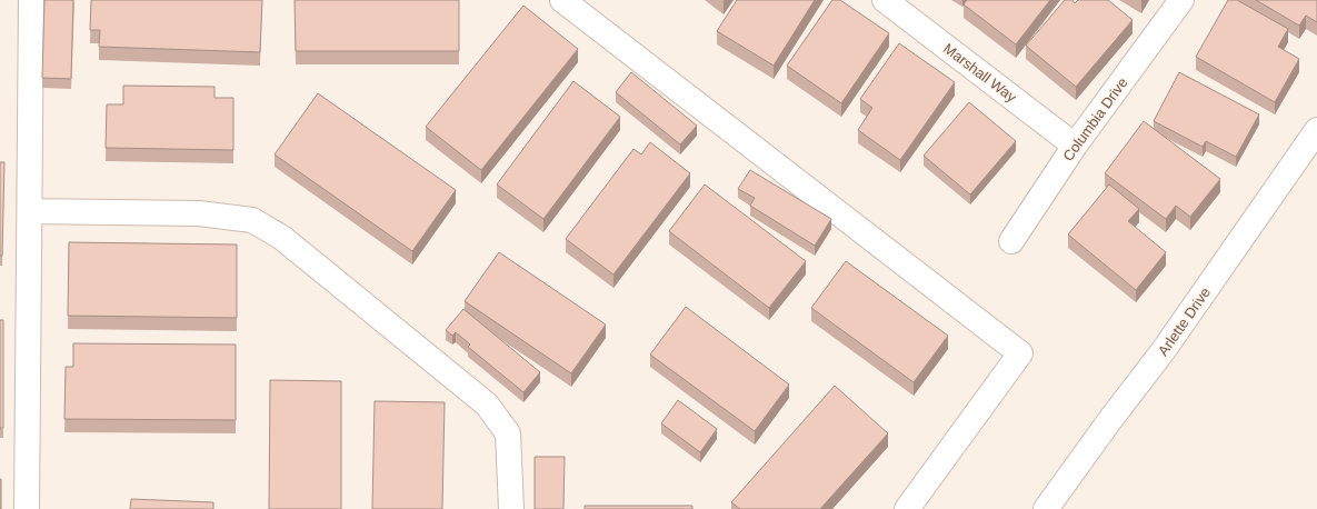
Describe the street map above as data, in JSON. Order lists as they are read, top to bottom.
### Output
{
  "streets": {
    "street": ["Marshall Way", "Columbia Drive", "Arlette Drive"]
  },
  "crossings": [
    ["Marshall Way", "Columbia Drive"]
  ]
}
